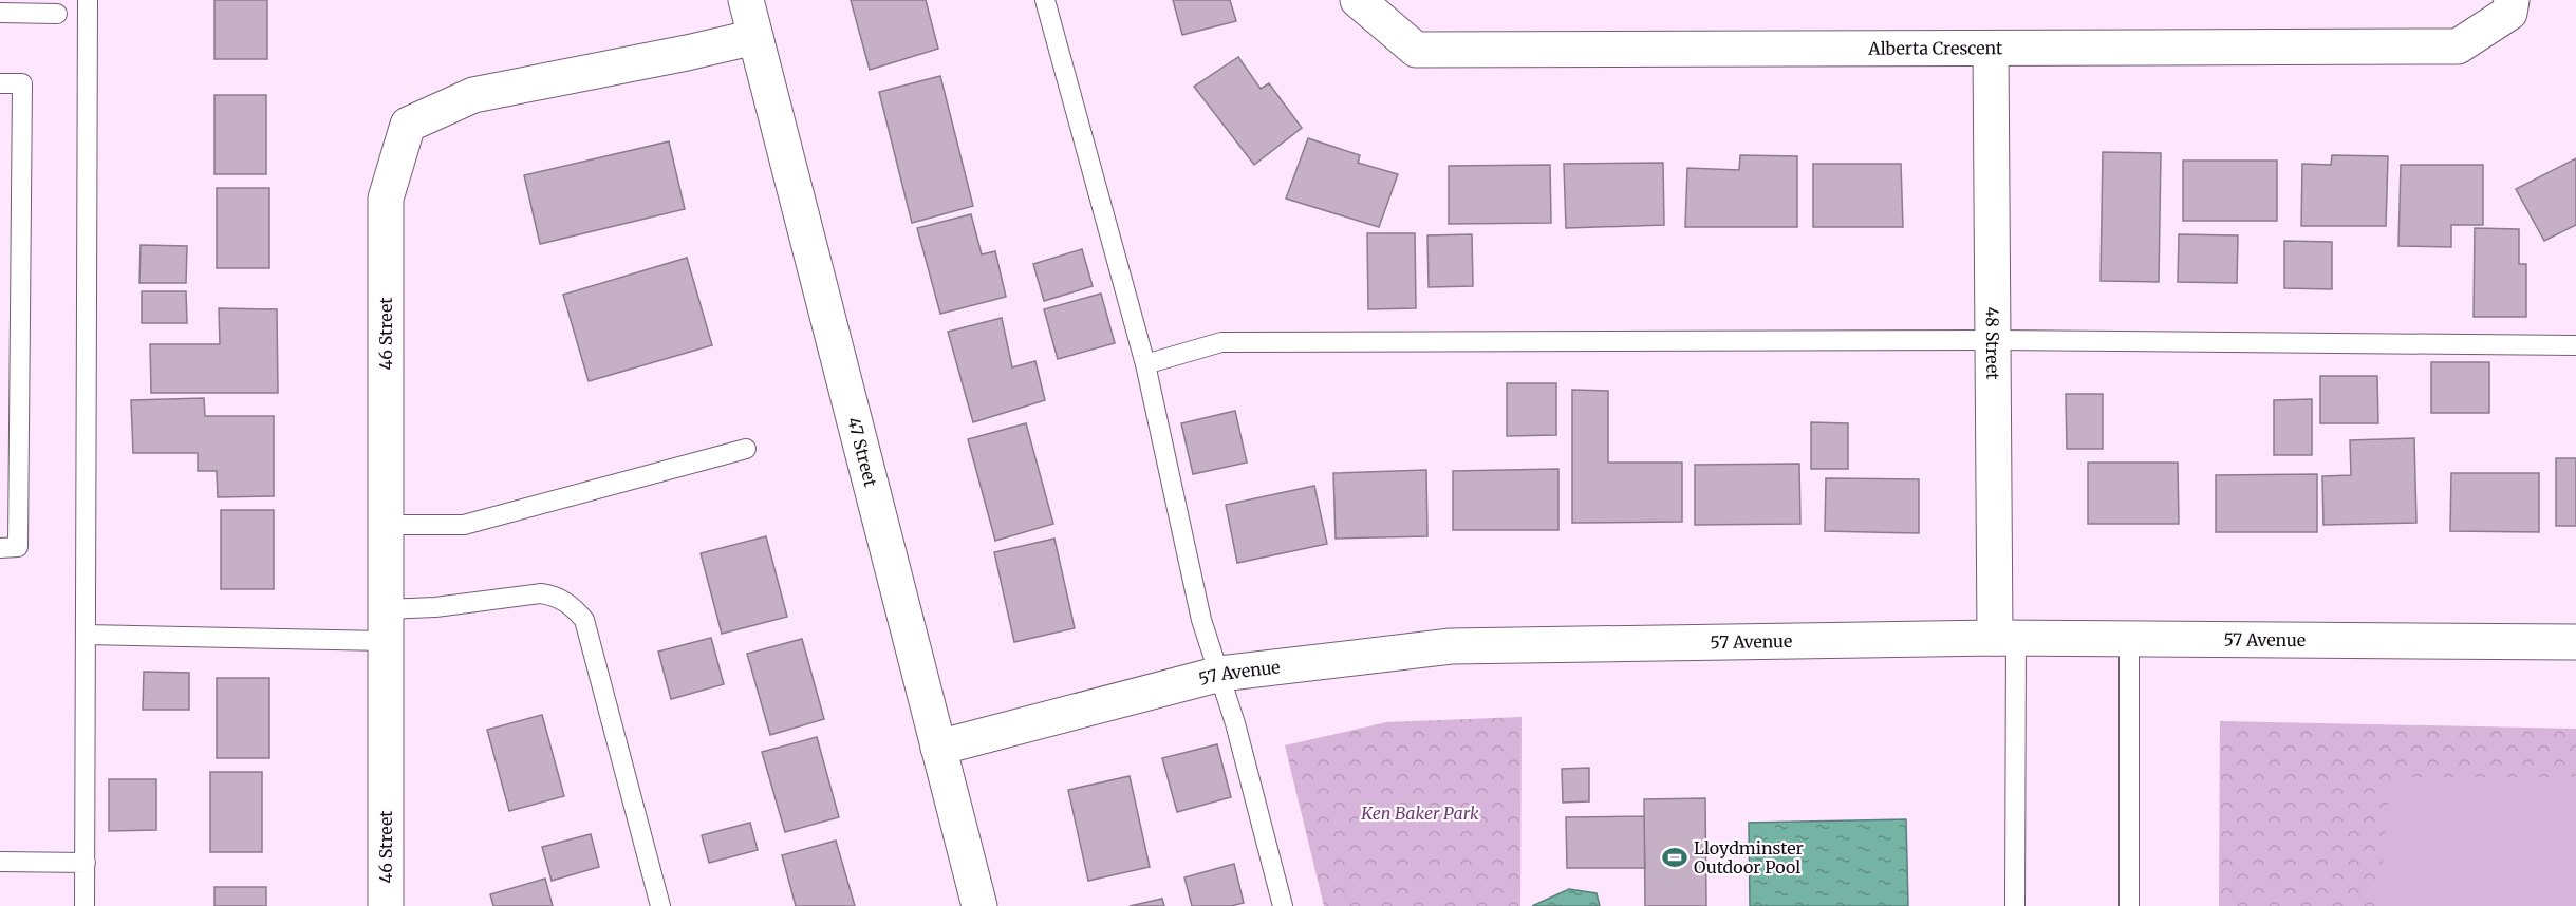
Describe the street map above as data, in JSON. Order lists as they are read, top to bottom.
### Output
{
  "streets": {
    "street": [
      "Alberta Crescent",
      "46 Street",
      "48 Street",
      "47 Street",
      "57 Avenue"
    ]
  },
  "crossings": [
    ["Alberta Crescent", "48 Street"],
    ["46 Street", "47 Street"],
    ["48 Street", "57 Avenue"],
    ["47 Street", "57 Avenue"]
  ],
  "parks": ["Ken Baker Park"],
  "places": {
    "sports": ["Lloydminster Outdoor Pool"]
  }
}
